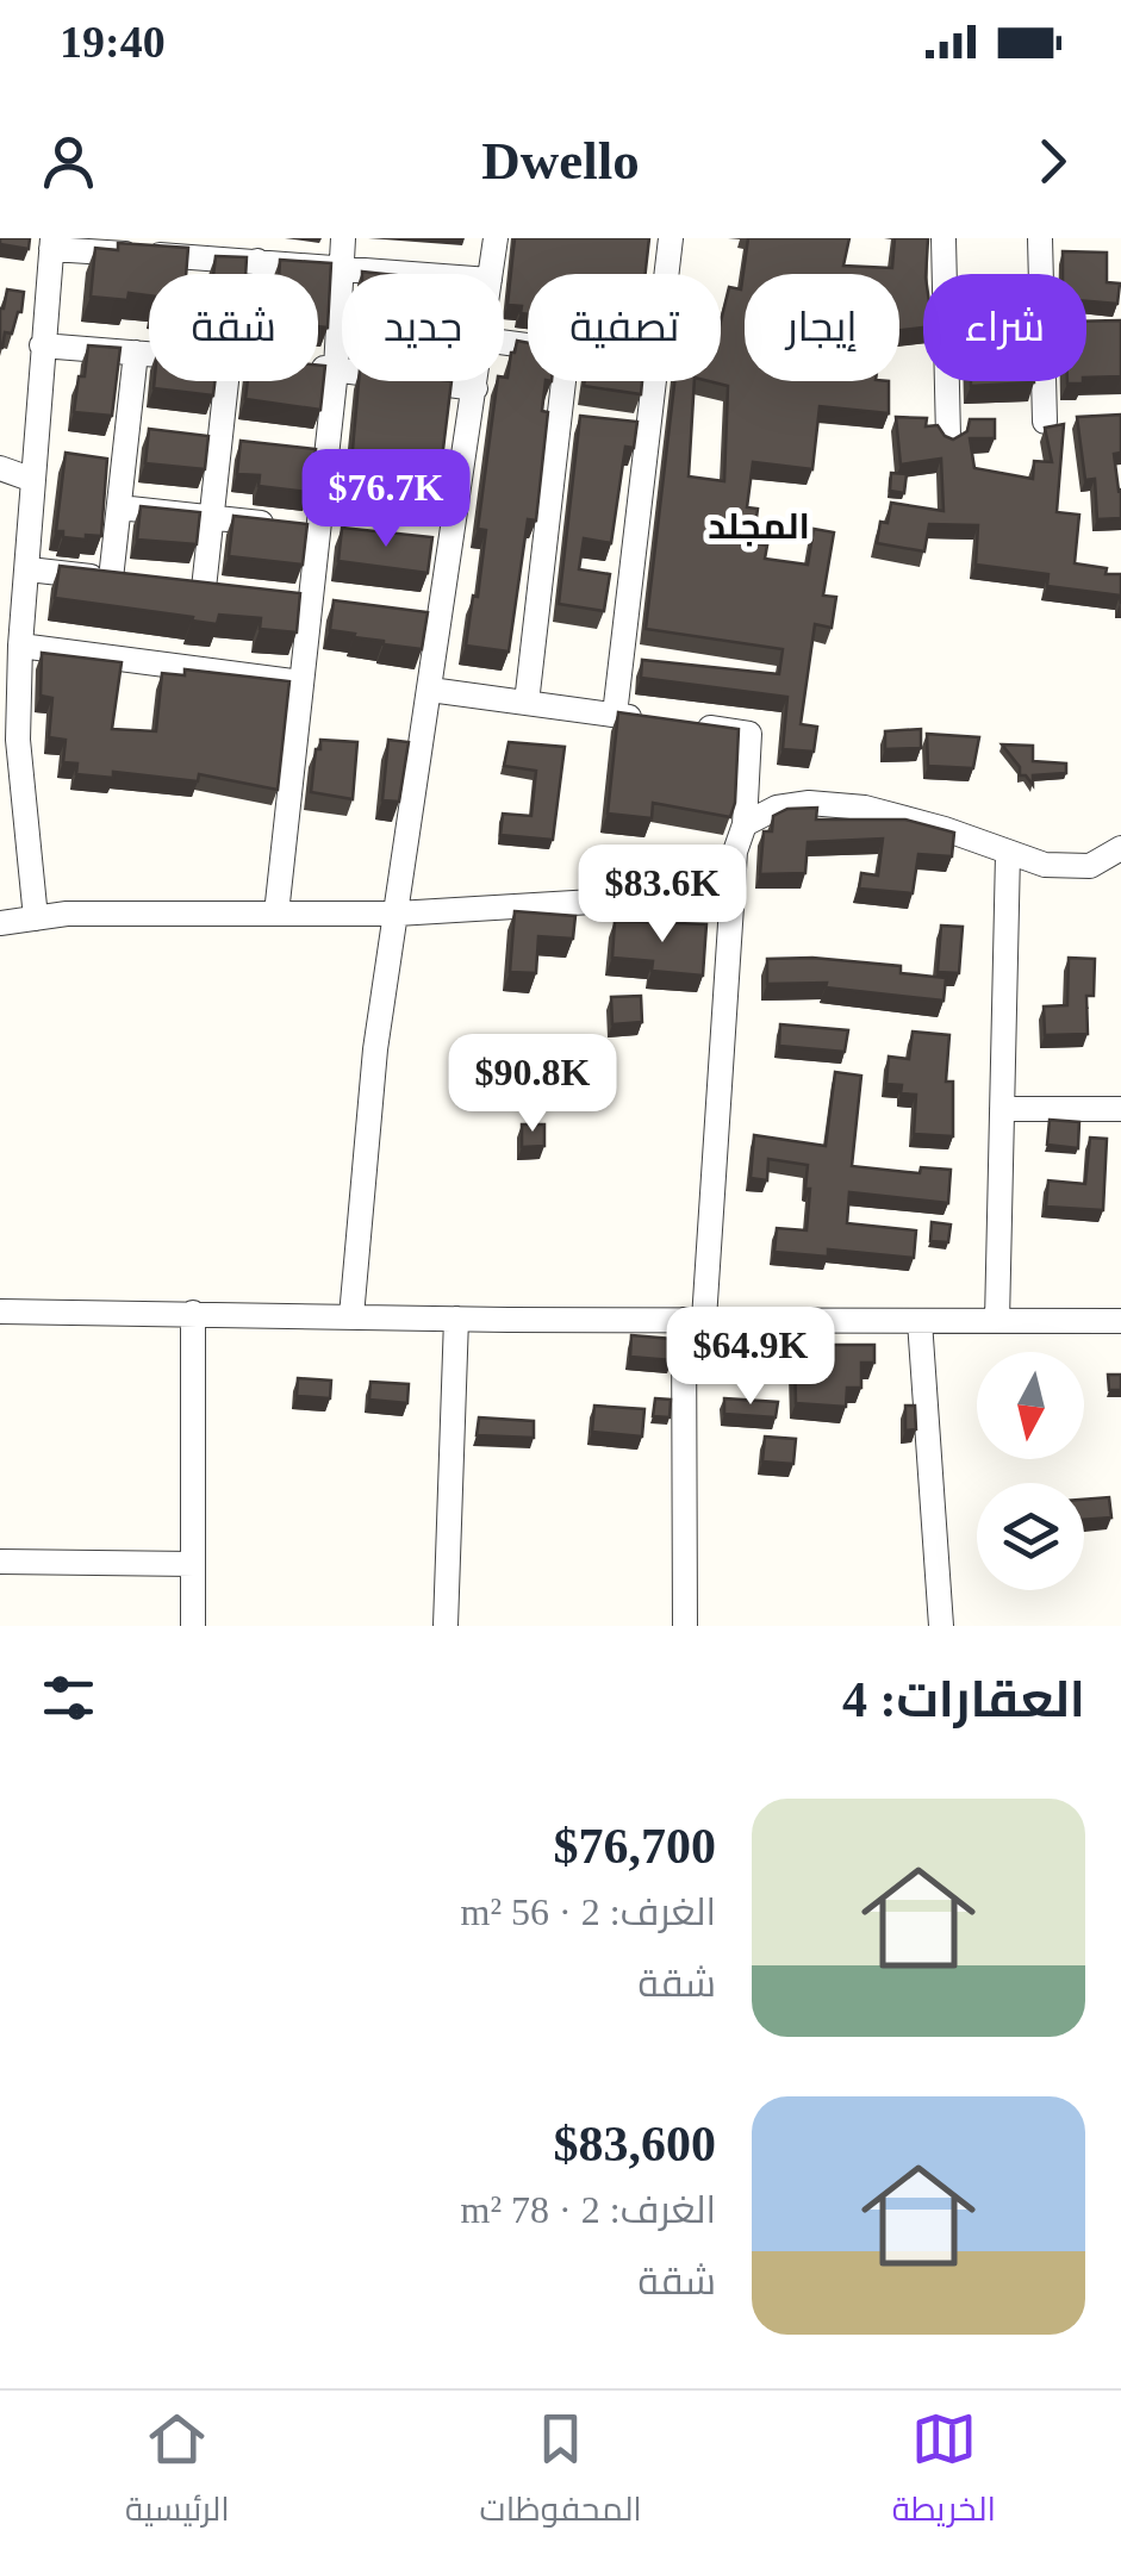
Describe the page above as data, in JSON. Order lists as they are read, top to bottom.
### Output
{
  "districts": ["المجلد"],
  "north": "bottom",
  "page": {
    "status": "19:40",
    "header": "Dwello",
    "chip": [
      "شراء",
      "إيجار",
      "تصفية",
      "جديد",
      "شقة"
    ],
    "price": [
      "$76.7K",
      "$83.6K",
      "$90.8K",
      "$64.9K"
    ],
    "heading": "العقارات: 4",
    "list": [
      {
        "name": "$76,700",
        "note": "الغرف: 2 · 56 m² · شقة"
      },
      {
        "name": "$83,600",
        "note": "الغرف: 2 · 78 m² · شقة"
      }
    ],
    "tabs": ["الخريطة", "المحفوظات", "الرئيسية"]
  }
}
